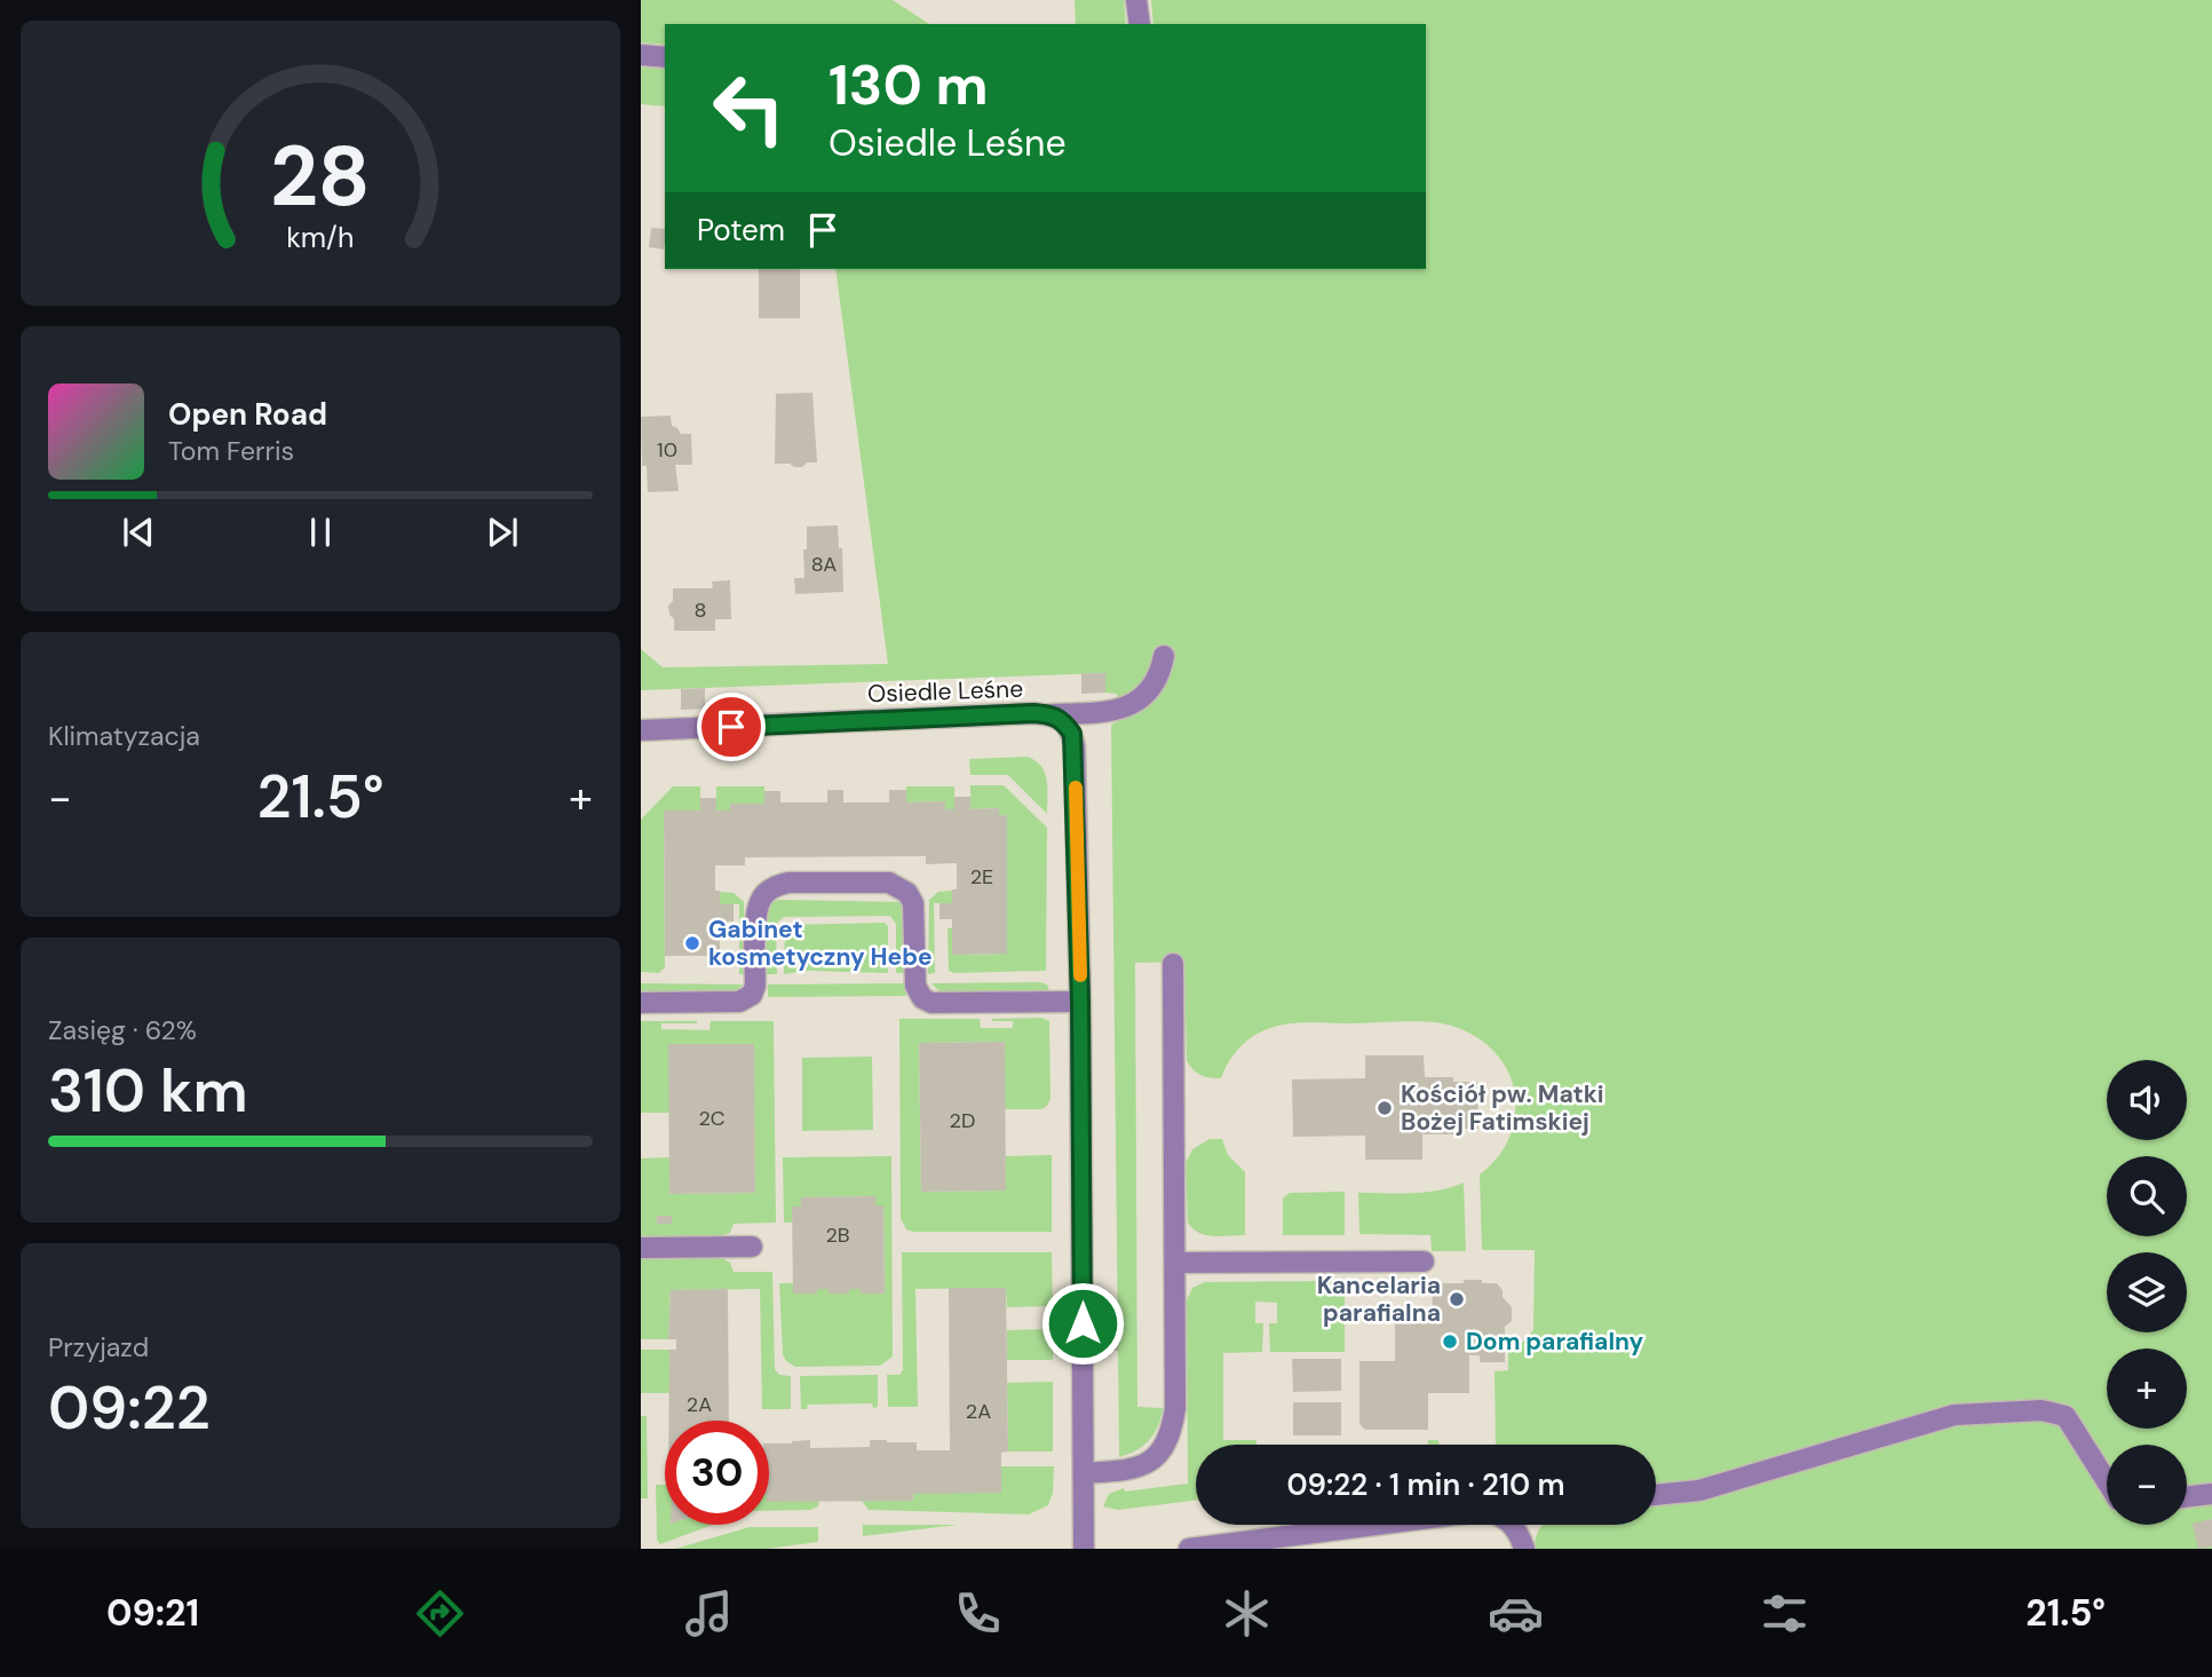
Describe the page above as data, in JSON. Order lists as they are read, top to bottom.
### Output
{
  "streets": {
    "street": ["Osiedle Leśne"]
  },
  "places": [
    "Gabinet kosmetyczny Hebe",
    "Kościół pw. Matki Bożej Fatimskiej",
    "Kancelaria parafialna",
    "Dom parafialny"
  ],
  "house_numbers": [
    "10",
    "8A",
    "8",
    "2E",
    "2C",
    "2D",
    "2B",
    "2A",
    "2A"
  ],
  "page": {
    "turn": ["130 m", "Osiedle Leśne"],
    "then": "Potem",
    "song": ["Open Road", "Tom Ferris"],
    "tile": [
      "Klimatyzacja",
      ["Zasięg · 62%", "310 km"],
      ["Przyjazd", "09:22"]
    ],
    "heat": ["−", "21.5°", "+"],
    "map_buttons": ["+", "−"],
    "limit": "30",
    "trip": "09:22 · 1 min · 210 m",
    "tabs": ["09:21", "21.5°"],
    "gauge": ["28", "km/h"]
  }
}
